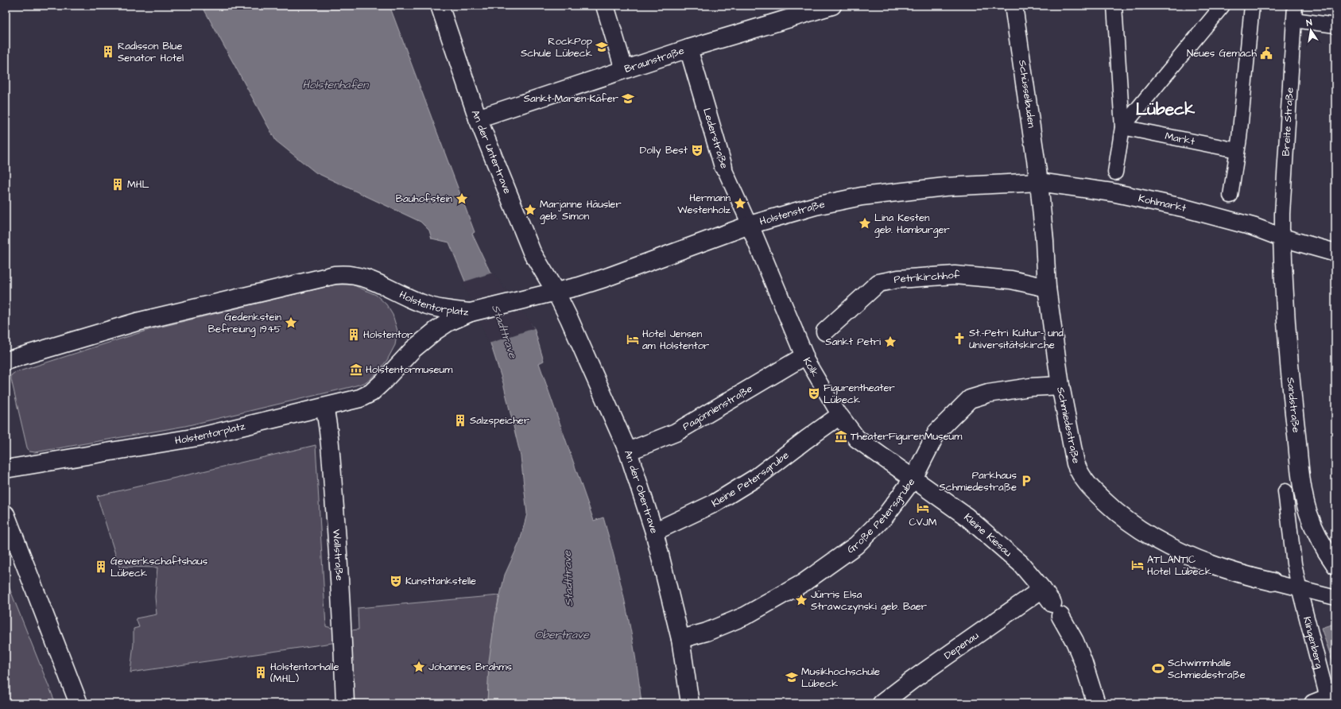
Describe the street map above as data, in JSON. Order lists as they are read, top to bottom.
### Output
{
  "streets": {
    "street": [
      "Braunstraße",
      "Schüsselbuden",
      "Breite Straße",
      "Lederstraße",
      "Markt",
      "An der Untertrave",
      "Kohlmarkt",
      "Holstenstraße",
      "Petrikirchhof",
      "Holstentorplatz",
      "Kolk",
      "Sandstraße",
      "Pagönnienstraße",
      "Schmiedestraße",
      "Kleine Petersgrube",
      "An der Obertrave",
      "Große Petersgrube",
      "Kleine Kiesau",
      "Wallstraße",
      "Klingenberg",
      "Depenau"
    ]
  },
  "crossings": [
    ["Braunstraße", "Lederstraße"],
    ["Braunstraße", "An der Untertrave"],
    ["Schüsselbuden", "Kohlmarkt"],
    ["Schüsselbuden", "Holstenstraße"],
    ["Schüsselbuden", "Schmiedestraße"],
    ["Breite Straße", "Kohlmarkt"],
    ["Breite Straße", "Sandstraße"],
    ["Lederstraße", "Holstenstraße"],
    ["Lederstraße", "Kolk"],
    ["An der Untertrave", "Holstenstraße"],
    ["An der Untertrave", "An der Obertrave"],
    ["Kohlmarkt", "Holstenstraße"],
    ["Kohlmarkt", "Sandstraße"],
    ["Kohlmarkt", "Schmiedestraße"],
    ["Holstenstraße", "Holstentorplatz"],
    ["Holstenstraße", "Kolk"],
    ["Holstenstraße", "Schmiedestraße"],
    ["Holstenstraße", "An der Obertrave"],
    ["Petrikirchhof", "Schmiedestraße"],
    ["Holstentorplatz", "Wallstraße"],
    ["Kolk", "Pagönnienstraße"],
    ["Kolk", "Kleine Petersgrube"],
    ["Kolk", "Große Petersgrube"],
    ["Kolk", "Kleine Kiesau"],
    ["Pagönnienstraße", "An der Obertrave"],
    ["Schmiedestraße", "Große Petersgrube"],
    ["Schmiedestraße", "Klingenberg"],
    ["Kleine Petersgrube", "An der Obertrave"],
    ["An der Obertrave", "Große Petersgrube"],
    ["Große Petersgrube", "Kleine Kiesau"],
    ["Kleine Kiesau", "Depenau"]
  ],
  "districts": ["Lübeck"],
  "water": ["Holstenhafen", "Stadttrave", "Obertrave"],
  "places": {
    "school or university": ["RockPop Schule Lübeck", "Sankt-Marien-Käfer", "Musikhochschule Lübeck"],
    "building": [
      "Radisson Blue Senator Hotel",
      "MHL",
      "Holstentor",
      "Salzspeicher",
      "Gewerkschaftshaus Lübeck",
      "Holstentorhalle (MHL)"
    ],
    "public building": ["Neues Gemach"],
    "theatre": ["Dolly Best", "Figurentheater Lübeck", "Kunsttankstelle"],
    "place": [
      "Bauhofstein",
      "Hermann Westenholz",
      "Marjanne Häusler geb. Simon",
      "Lina Kesten geb. Hamburger",
      "Gedenkstein Befreiung 1945",
      "Sankt Petri",
      "Jürris Elsa Strawczynski geb. Baer",
      "Johannes Brahms"
    ],
    "church": ["St.-Petri Kultur- und Universitätskirche"],
    "hotel": ["Hotel Jensen am Holstentor", "CVJM", "ATLANTIC Hotel Lübeck"],
    "museum": ["Holstentormuseum", "TheaterFigurenMuseum"],
    "parking": ["Parkhaus Schmiedestraße"],
    "sports": ["Schwimmhalle Schmiedestraße"]
  },
  "north": "top"
}
